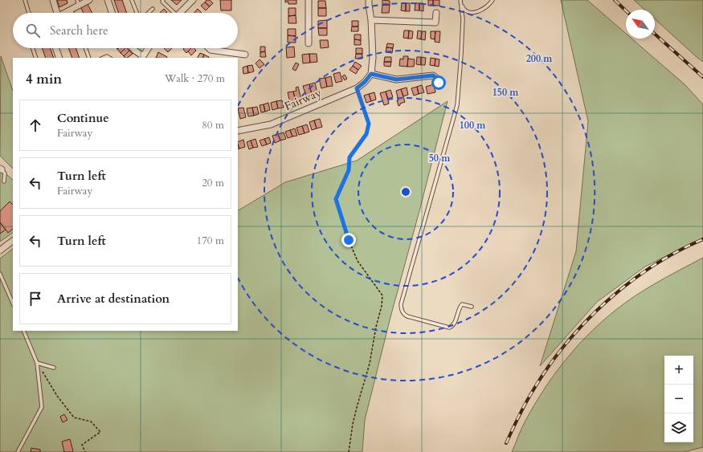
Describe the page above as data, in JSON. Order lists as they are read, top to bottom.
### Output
{
  "streets": {
    "street": ["Fairway"]
  },
  "north": "top left",
  "page": {
    "search": "Search here",
    "heading": ["4 min", "Walk · 270 m"],
    "list": [
      ["Continue", "Fairway", "80 m"],
      ["Turn left", "Fairway", "20 m"],
      ["Turn left", "170 m"],
      "Arrive at destination"
    ],
    "map_buttons": ["+", "−"]
  },
  "rings": [
    "200 m",
    "150 m",
    "100 m",
    "50 m"
  ]
}
